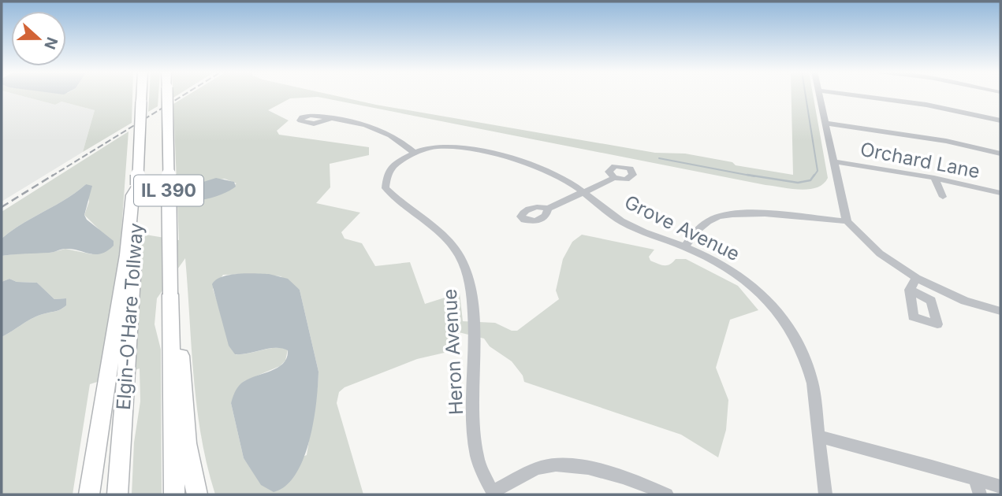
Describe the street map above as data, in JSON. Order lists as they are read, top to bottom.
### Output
{
  "streets": {
    "highway": ["IL 390", "Elgin-O'Hare Tollway"],
    "street": ["Orchard Lane", "Grove Avenue", "Heron Avenue"]
  },
  "crossings": [
    ["IL 390", "Elgin-O'Hare Tollway"],
    ["Grove Avenue", "Heron Avenue"]
  ],
  "north": "right"
}
